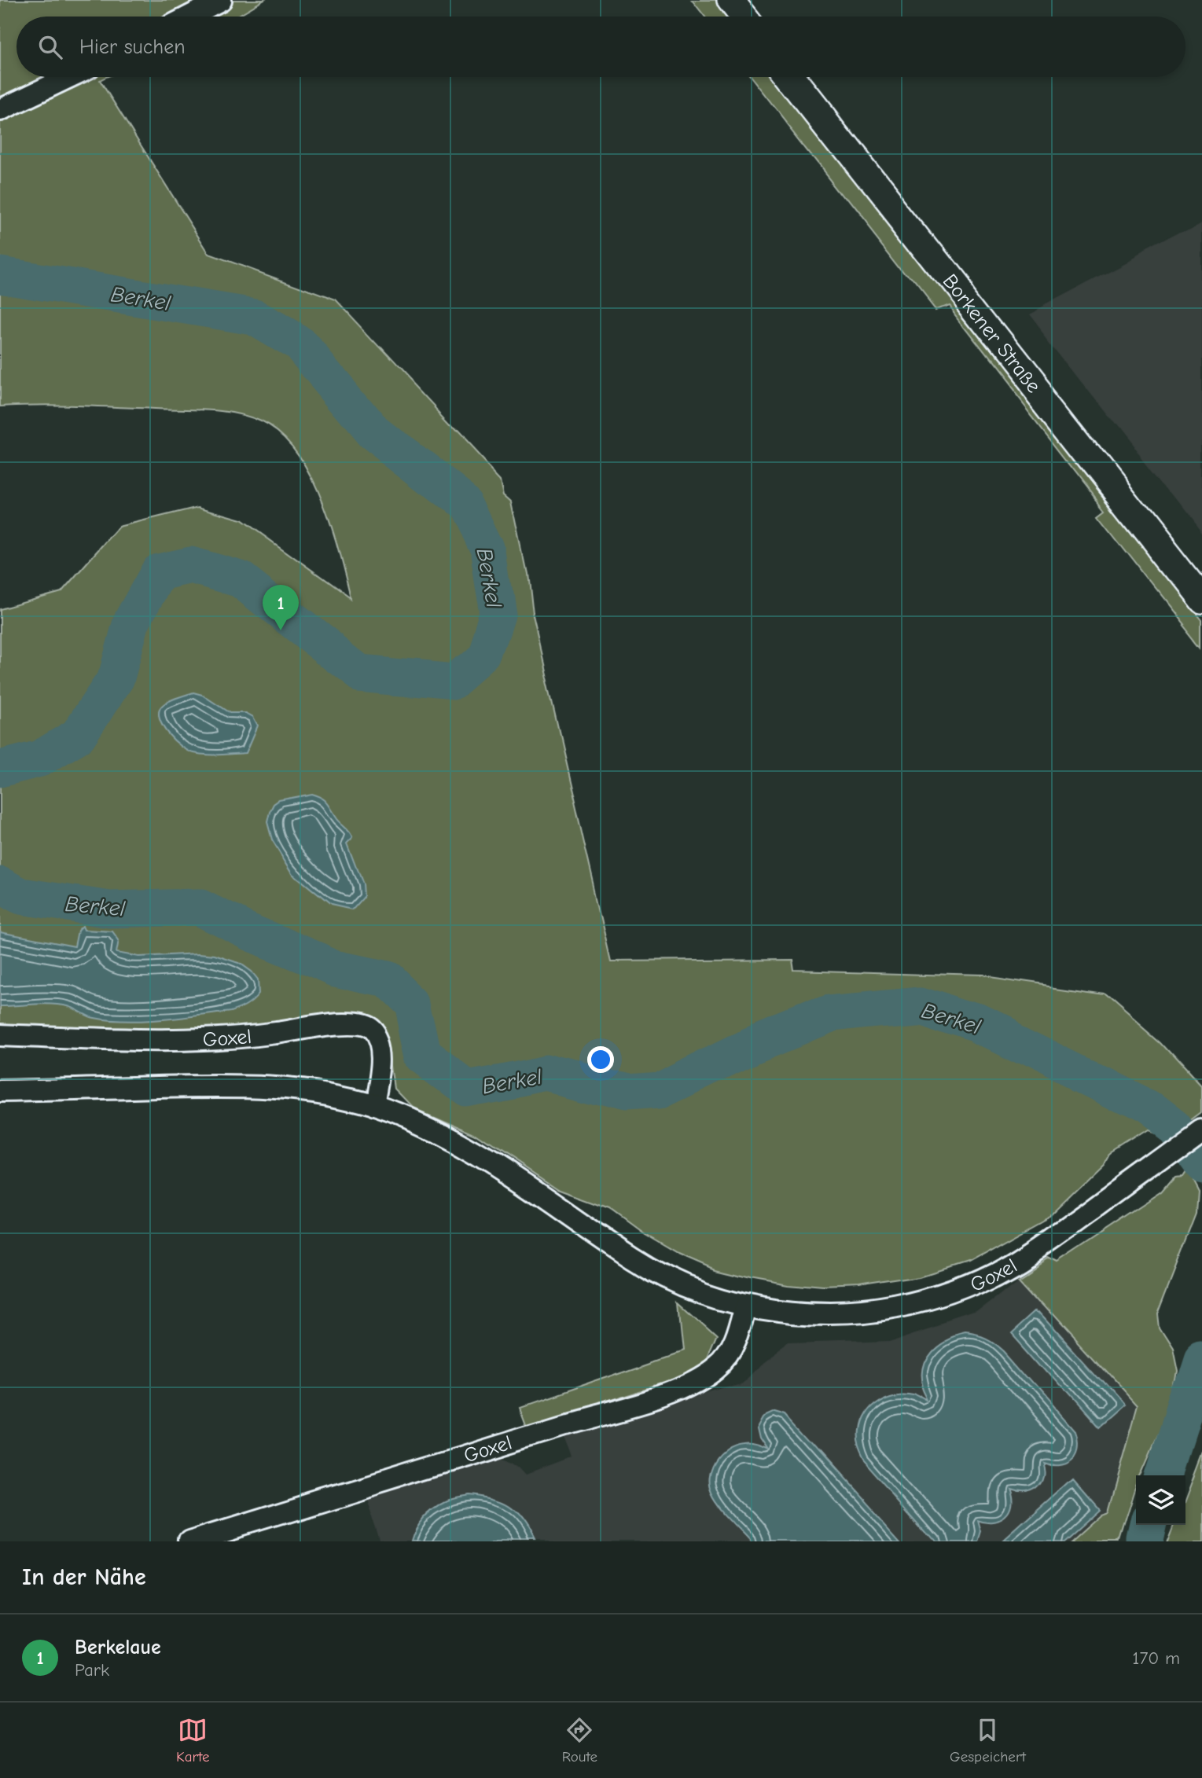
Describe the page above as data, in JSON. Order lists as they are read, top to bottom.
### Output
{
  "streets": {
    "street": ["Borkener Straße", "Goxel"]
  },
  "water": ["Berkel"],
  "page": {
    "search": "Hier suchen",
    "pins": "1",
    "heading": "In der Nähe",
    "list": [
      {
        "mark": "1",
        "name": "Berkelaue",
        "note": "Park",
        "value": "170 m"
      }
    ],
    "nav": ["Karte", "Route", "Gespeichert"]
  }
}
